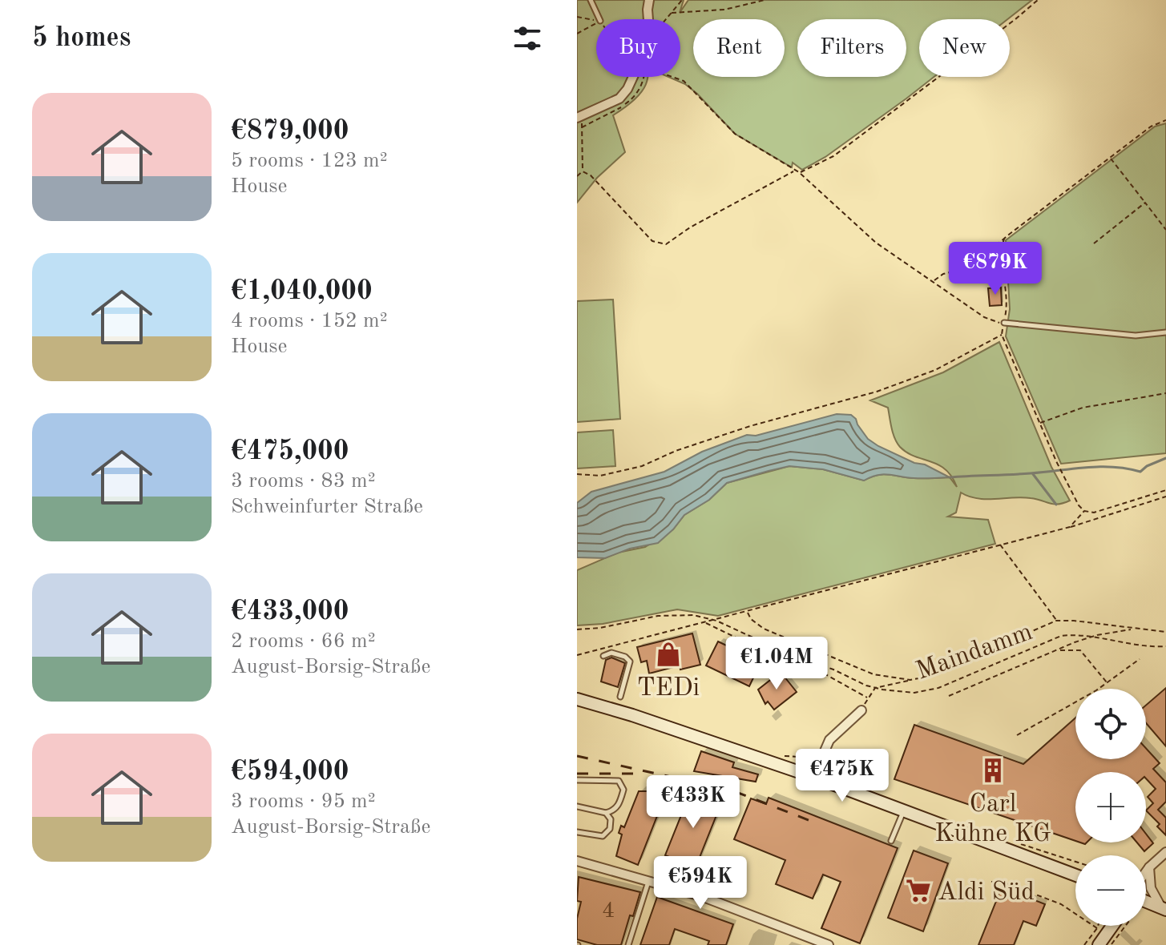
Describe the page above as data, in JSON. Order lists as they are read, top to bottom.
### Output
{
  "streets": {
    "path": ["Maindamm"]
  },
  "places": {
    "shop": ["TEDi"],
    "building": ["Carl Kühne KG"],
    "supermarket": ["Aldi Süd"]
  },
  "house_numbers": ["4"],
  "page": {
    "heading": "5 homes",
    "chip": [
      "Buy",
      "Rent",
      "Filters",
      "New"
    ],
    "list": [
      {
        "name": "€879,000",
        "note": "5 rooms · 123 m² · House"
      },
      {
        "name": "€1,040,000",
        "note": "4 rooms · 152 m² · House"
      },
      {
        "name": "€475,000",
        "note": "3 rooms · 83 m² · Schweinfurter Straße"
      },
      {
        "name": "€433,000",
        "note": "2 rooms · 66 m² · August-Borsig-Straße"
      },
      {
        "name": "€594,000",
        "note": "3 rooms · 95 m² · August-Borsig-Straße"
      }
    ],
    "price": [
      "€879K",
      "€1.04M",
      "€475K",
      "€433K",
      "€594K"
    ],
    "map_buttons": ["+", "−"]
  }
}
